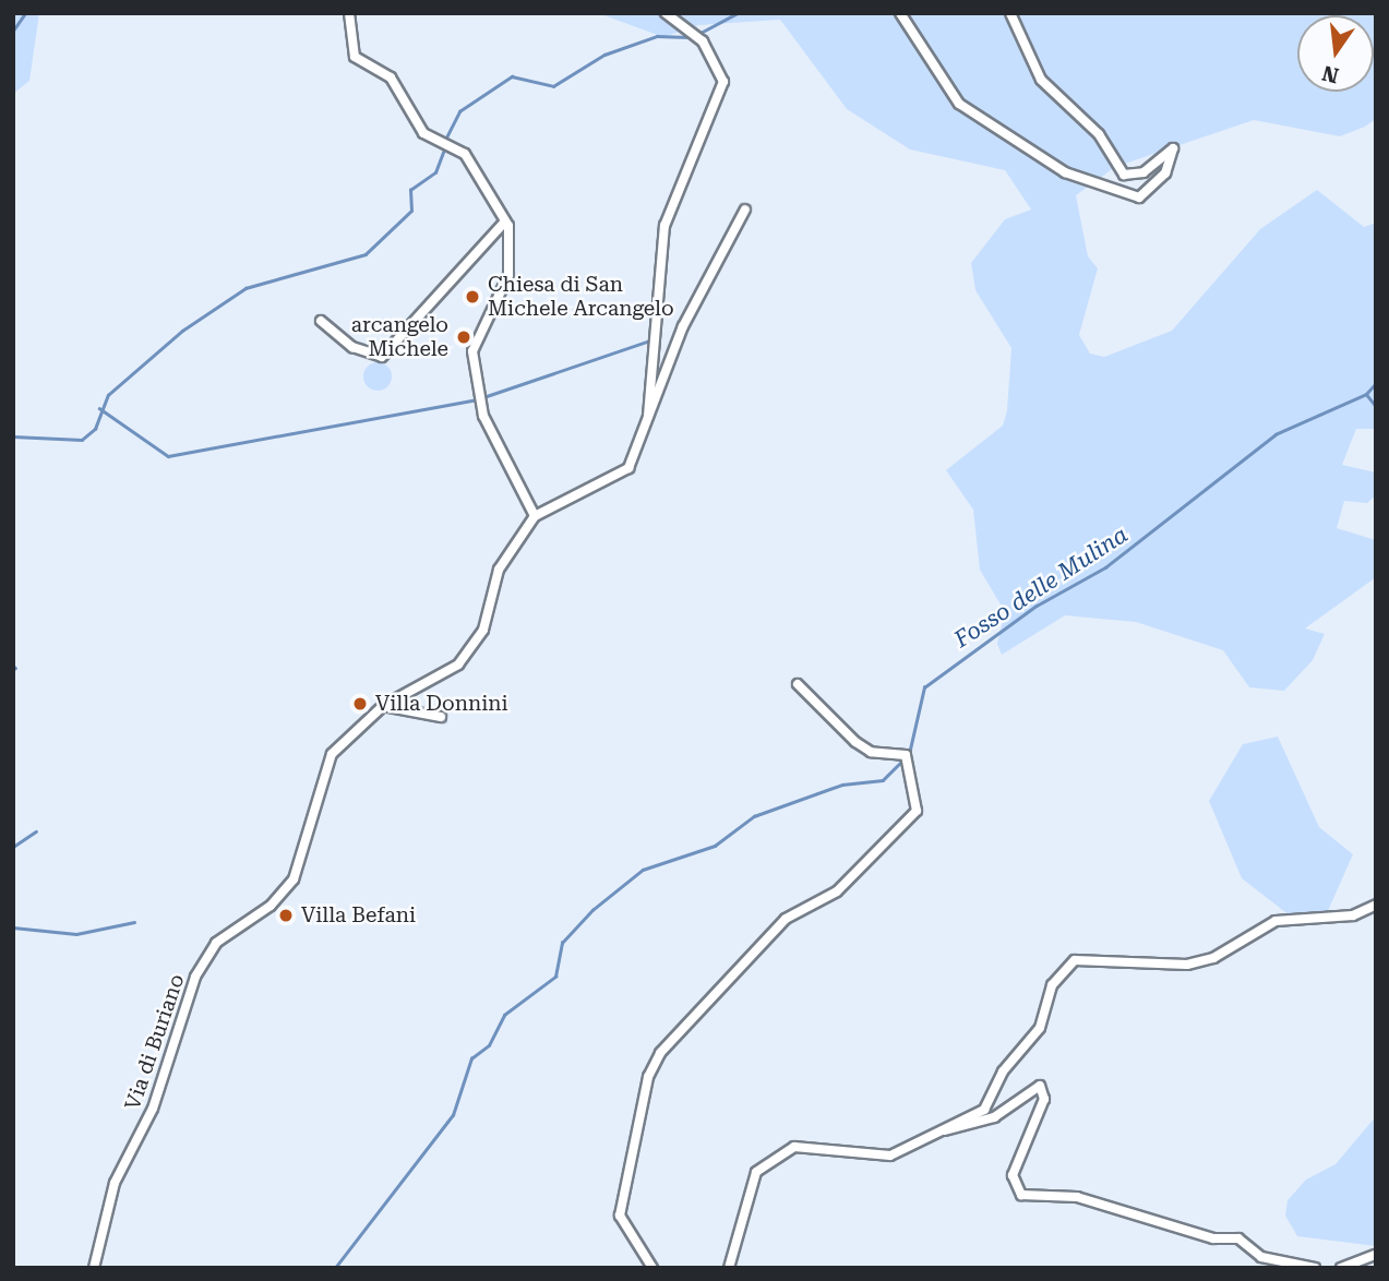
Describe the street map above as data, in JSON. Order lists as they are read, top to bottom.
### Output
{
  "streets": {
    "street": ["Via di Buriano"]
  },
  "water": ["Fosso delle Mulina"],
  "places": [
    "Chiesa di San Michele Arcangelo",
    "arcangelo Michele",
    "Villa Donnini",
    "Villa Befani"
  ],
  "north": "bottom"
}
